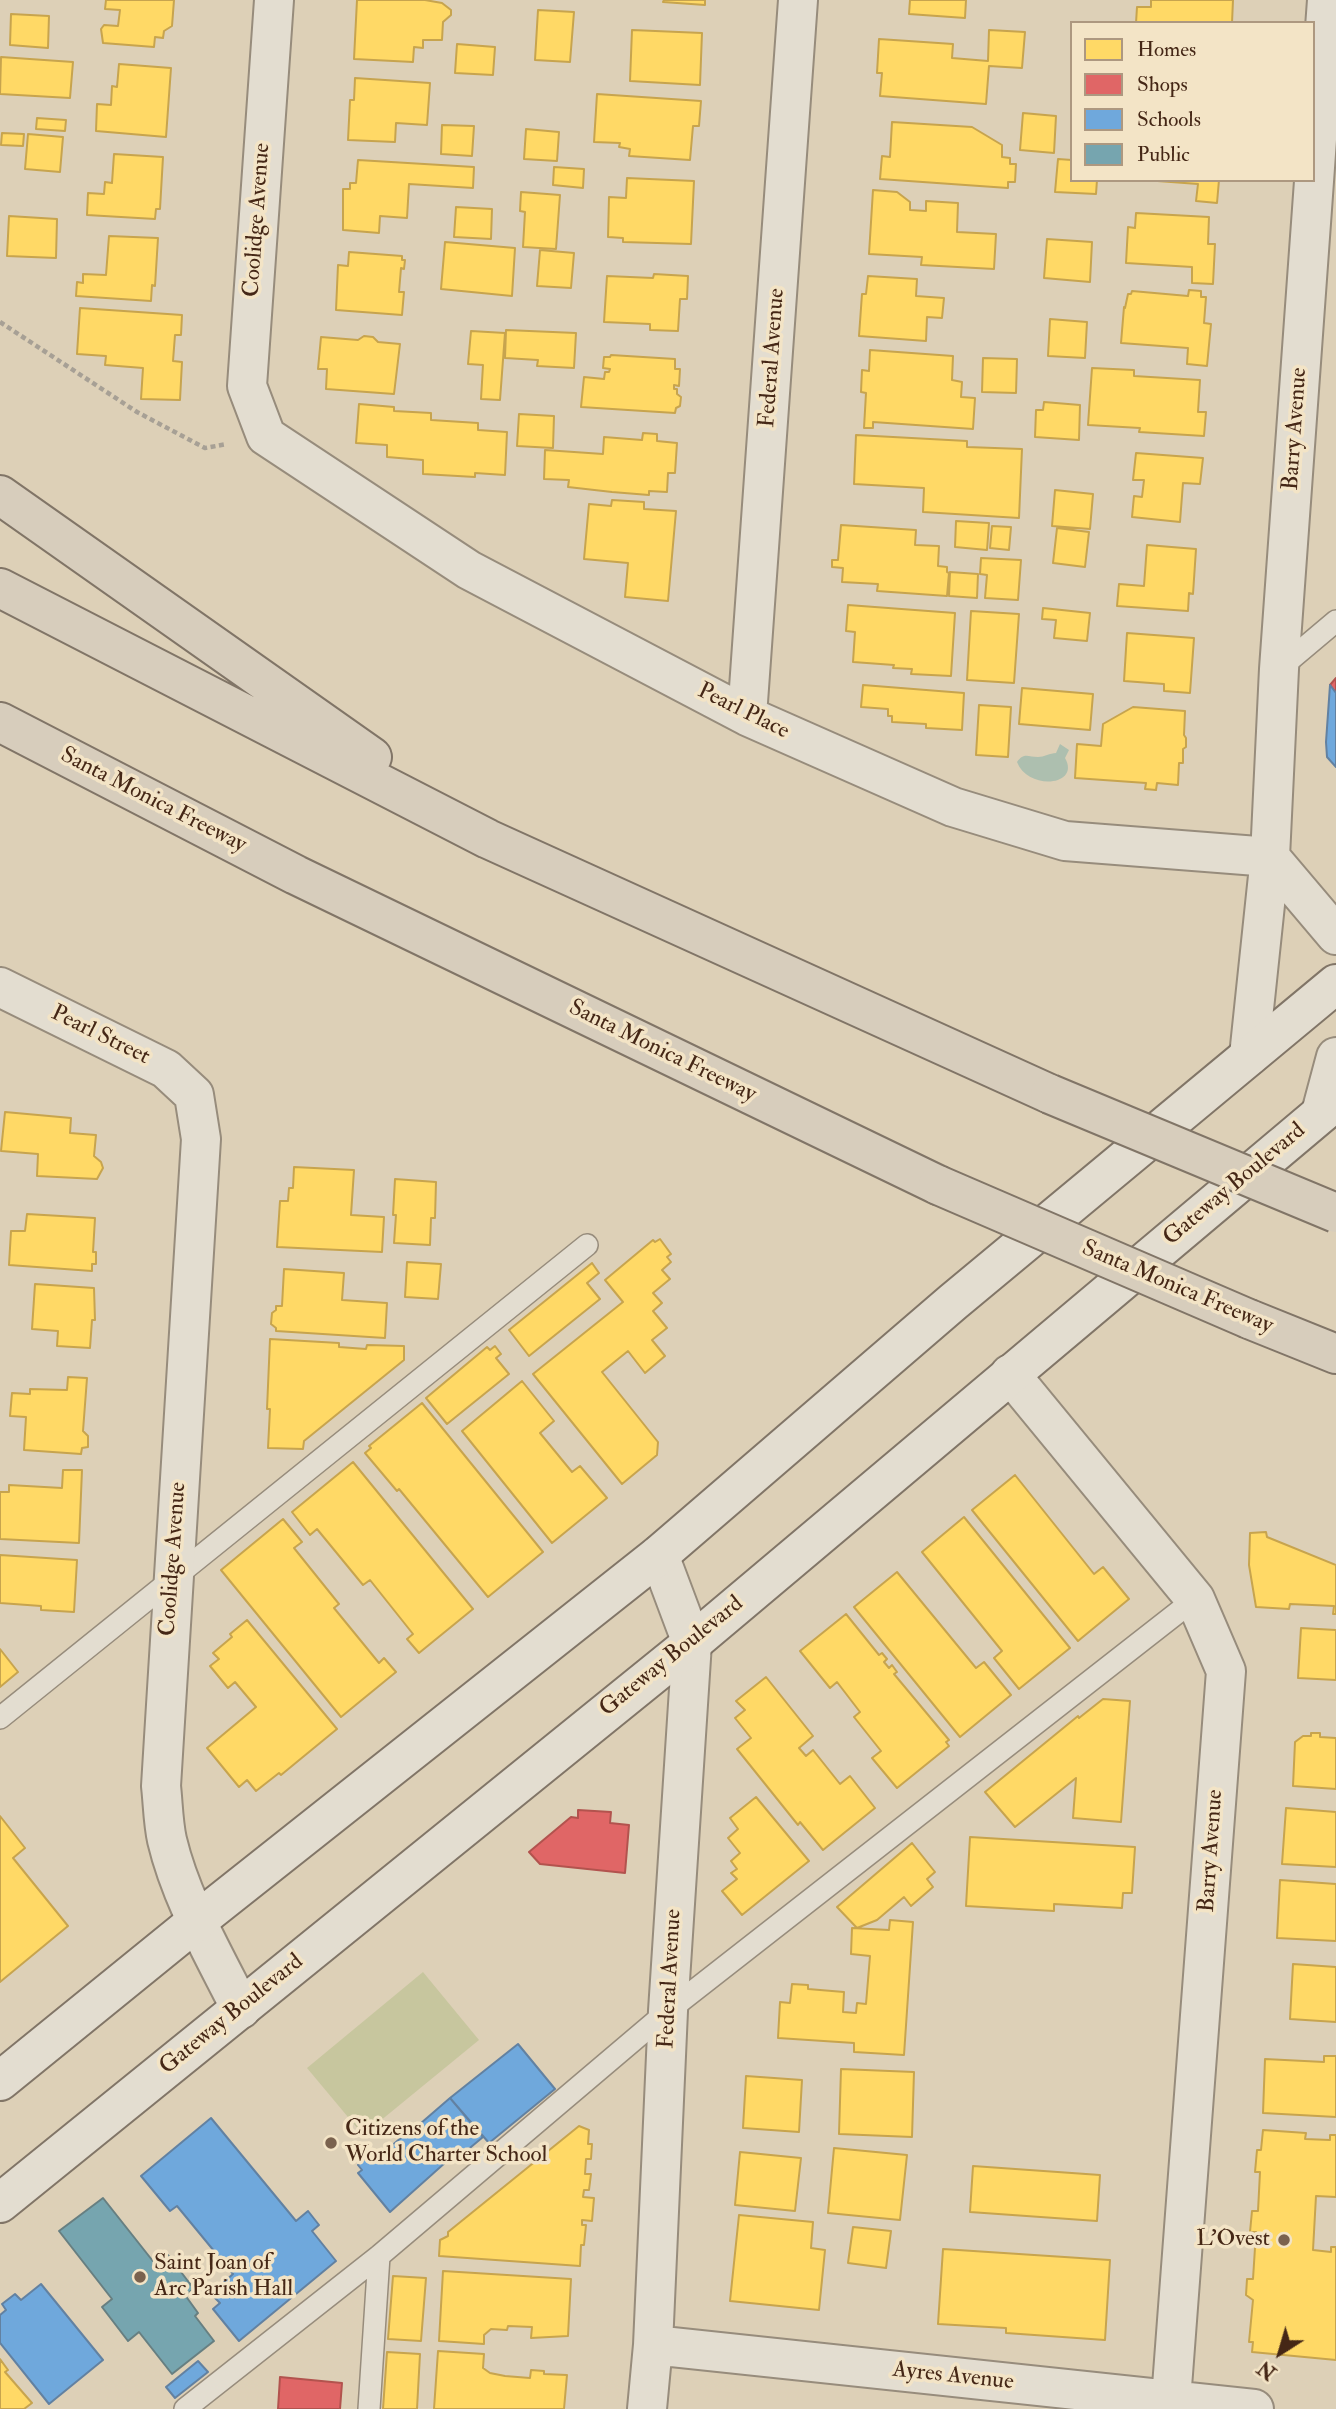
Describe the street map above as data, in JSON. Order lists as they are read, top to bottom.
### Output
{
  "streets": {
    "highway": ["Santa Monica Freeway"],
    "street": [
      "Coolidge Avenue",
      "Federal Avenue",
      "Barry Avenue",
      "Pearl Place",
      "Pearl Street",
      "Gateway Boulevard",
      "Ayres Avenue"
    ]
  },
  "crossings": [
    ["Coolidge Avenue", "Pearl Place"],
    ["Coolidge Avenue", "Pearl Street"],
    ["Coolidge Avenue", "Gateway Boulevard"],
    ["Federal Avenue", "Pearl Place"],
    ["Federal Avenue", "Gateway Boulevard"],
    ["Federal Avenue", "Ayres Avenue"],
    ["Barry Avenue", "Pearl Place"],
    ["Barry Avenue", "Gateway Boulevard"],
    ["Barry Avenue", "Ayres Avenue"]
  ],
  "places": ["Citizens of the World Charter School", "L'Ovest", "Saint Joan of Arc Parish Hall"],
  "legend": [
    "Homes",
    "Shops",
    "Schools",
    "Public"
  ],
  "north": "bottom left"
}
